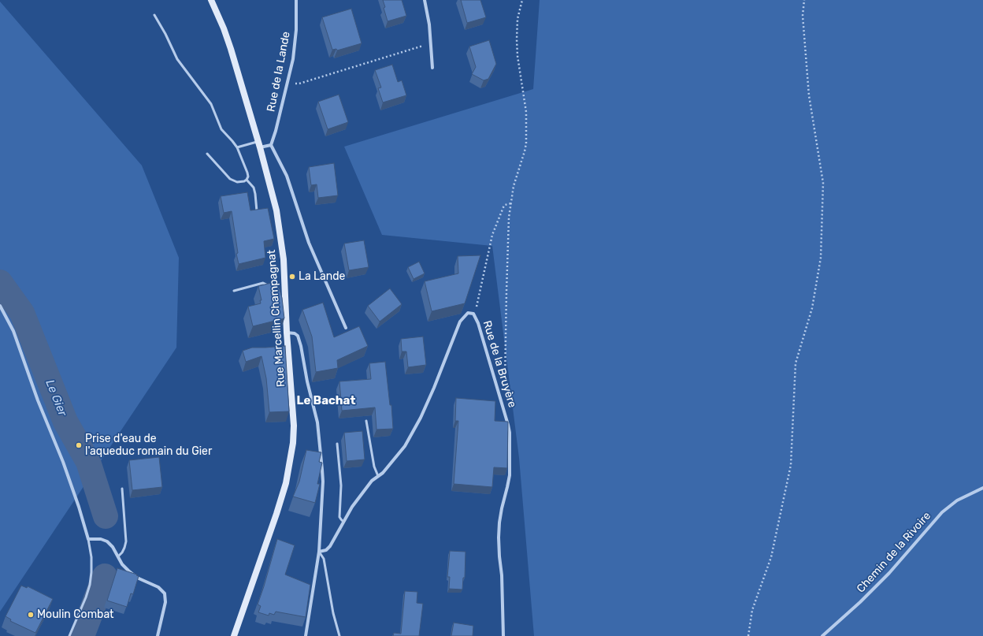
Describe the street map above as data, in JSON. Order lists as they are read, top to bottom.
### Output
{
  "streets": {
    "main road": ["Rue Marcellin Champagnat"],
    "street": ["Rue de la Lande", "Rue de la Bruyère", "Chemin de la Rivoire"]
  },
  "districts": ["Le Bachat"],
  "water": ["Le Gier"],
  "places": ["La Lande", "Prise d'eau de l'aqueduc romain du Gier", "Moulin Combat"]
}
